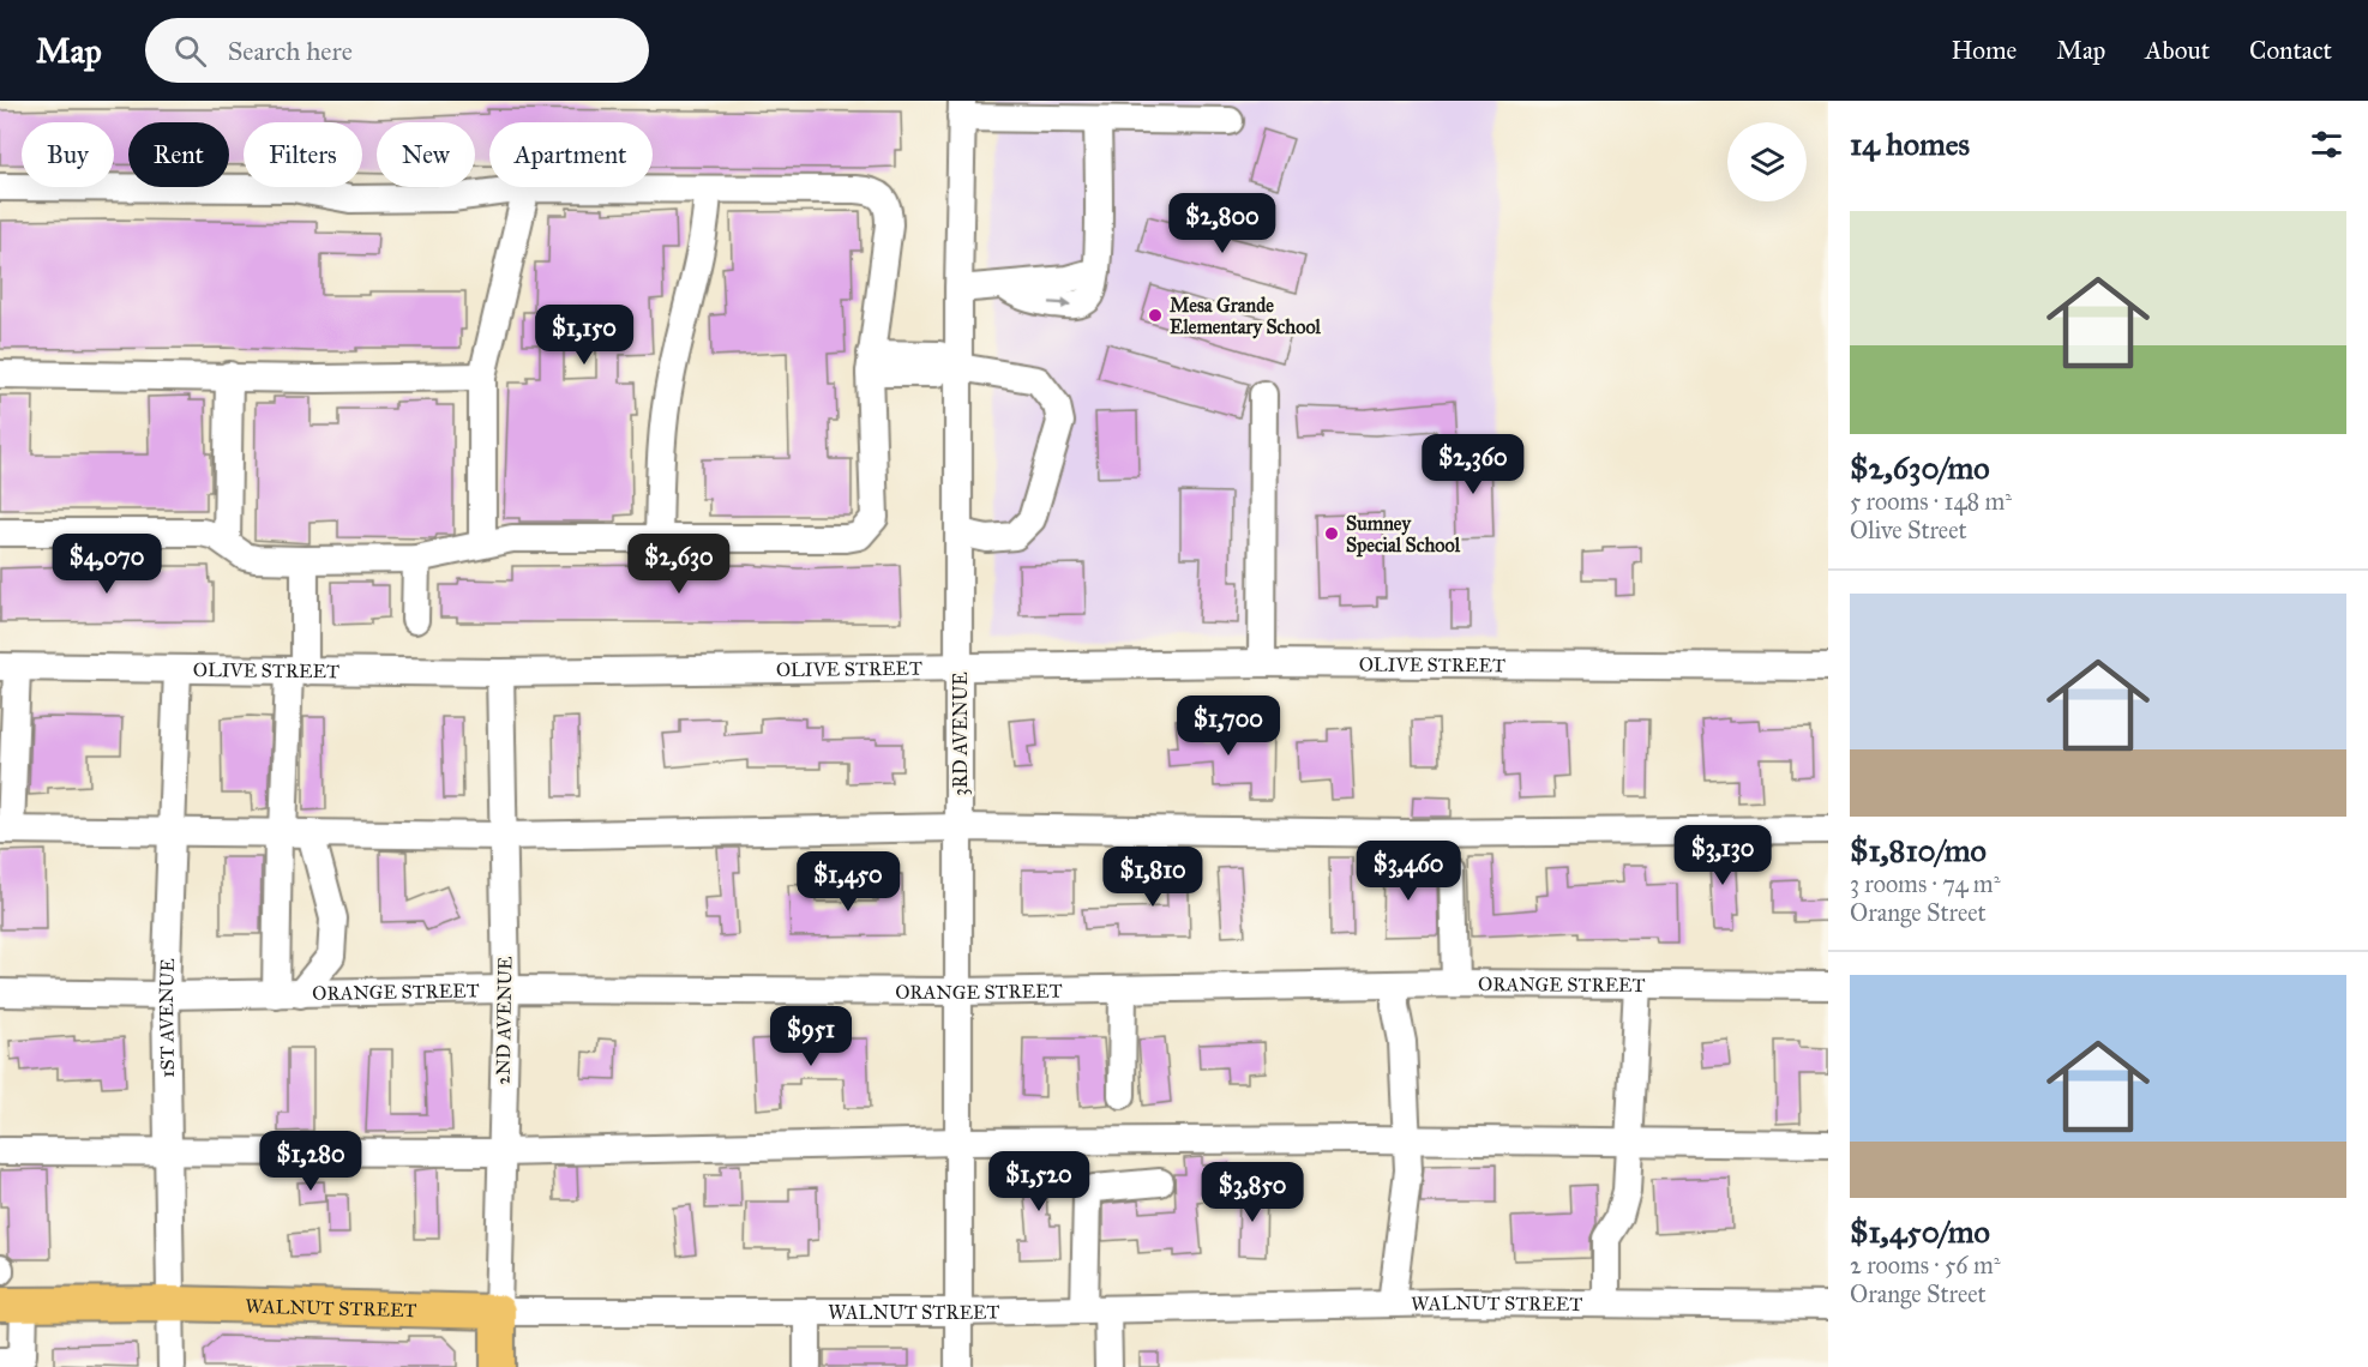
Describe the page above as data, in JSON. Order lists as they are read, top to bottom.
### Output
{
  "streets": {
    "main road": ["2ND AVENUE", "WALNUT STREET"],
    "street": [
      "OLIVE STREET",
      "3RD AVENUE",
      "ORANGE STREET",
      "1ST AVENUE"
    ]
  },
  "crossings": [
    ["OLIVE STREET", "3RD AVENUE"],
    ["OLIVE STREET", "1ST AVENUE"],
    ["OLIVE STREET", "2ND AVENUE"],
    ["3RD AVENUE", "ORANGE STREET"],
    ["3RD AVENUE", "WALNUT STREET"],
    ["ORANGE STREET", "1ST AVENUE"],
    ["ORANGE STREET", "2ND AVENUE"],
    ["1ST AVENUE", "WALNUT STREET"],
    ["2ND AVENUE", "WALNUT STREET"]
  ],
  "places": ["Mesa Grande Elementary School", "Sumney Special School"],
  "page": {
    "header": "Map",
    "search": "Search here",
    "nav": [
      "Home",
      "Map",
      "About",
      "Contact"
    ],
    "heading": "14 homes",
    "chip": [
      "Buy",
      "Rent",
      "Filters",
      "New",
      "Apartment"
    ],
    "list": [
      {
        "name": "$2,630/mo",
        "note": "5 rooms · 148 m² · Olive Street"
      },
      {
        "name": "$1,810/mo",
        "note": "3 rooms · 74 m² · Orange Street"
      },
      {
        "name": "$1,450/mo",
        "note": "2 rooms · 56 m² · Orange Street"
      }
    ],
    "price": [
      "$2,800",
      "$1,150",
      "$2,360",
      "$4,070",
      "$2,630",
      "$1,700",
      "$3,130",
      "$3,460",
      "$1,810",
      "$1,450",
      "$951",
      "$1,280",
      "$1,520",
      "$3,850"
    ]
  }
}
